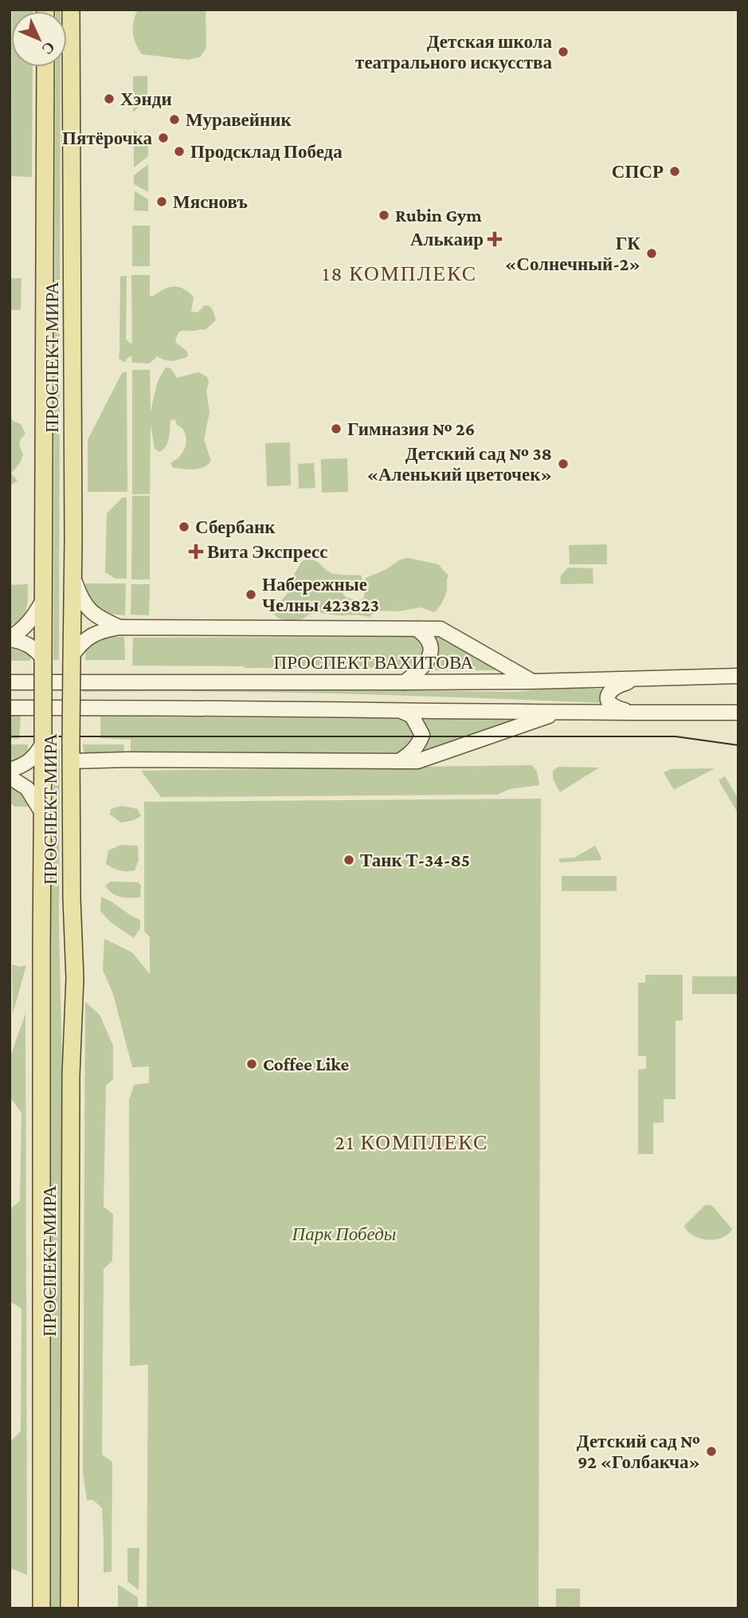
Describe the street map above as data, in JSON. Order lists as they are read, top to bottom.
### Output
{
  "streets": {
    "main road": ["ПРОСПЕКТ МИРА", "ПРОСПЕКТ ВАХИТОВА"]
  },
  "districts": ["18 КОМПЛЕКС", "21 КОМПЛЕКС"],
  "parks": ["Парк Победы"],
  "places": {
    "other": [
      "Детская школа театрального искусства",
      "Хэнди",
      "Муравейник",
      "Пятёрочка",
      "Продсклад Победа",
      "СПСР",
      "Мясновъ",
      "Rubin Gym",
      "ГК «Солнечный-2»",
      "Гимназия № 26",
      "Детский сад № 38 «Аленький цветочек»",
      "Сбербанк",
      "Набережные Челны 423823",
      "Танк Т-34-85",
      "Coffee Like",
      "Детский сад № 92 «Голбакча»"
    ],
    "health": ["Алькаир", "Вита Экспресс"]
  },
  "north": "bottom right"
}
